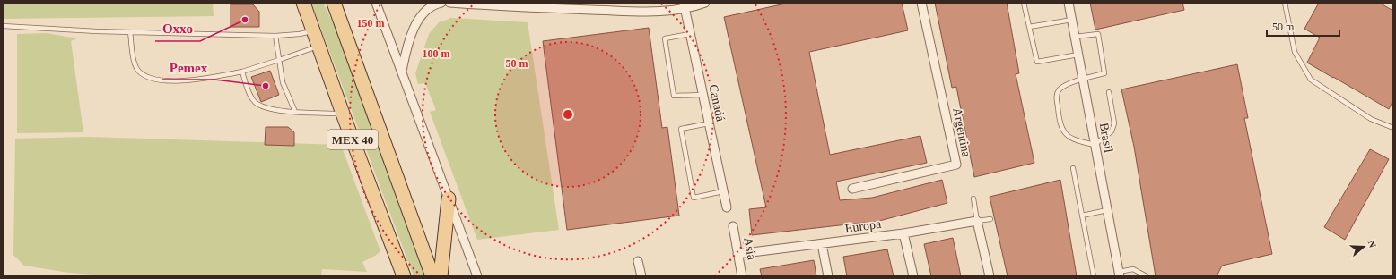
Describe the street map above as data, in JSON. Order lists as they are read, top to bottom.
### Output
{
  "streets": {
    "main road": ["MEX 40"],
    "street": [
      "Canadá",
      "Argentina",
      "Brasil",
      "Europa",
      "Asia"
    ]
  },
  "crossings": [
    ["Europa", "Asia"]
  ],
  "places": ["Oxxo", "Pemex"],
  "scale_bar": "50 m",
  "north": "right",
  "rings": ["150 m", "100 m", "50 m"]
}
